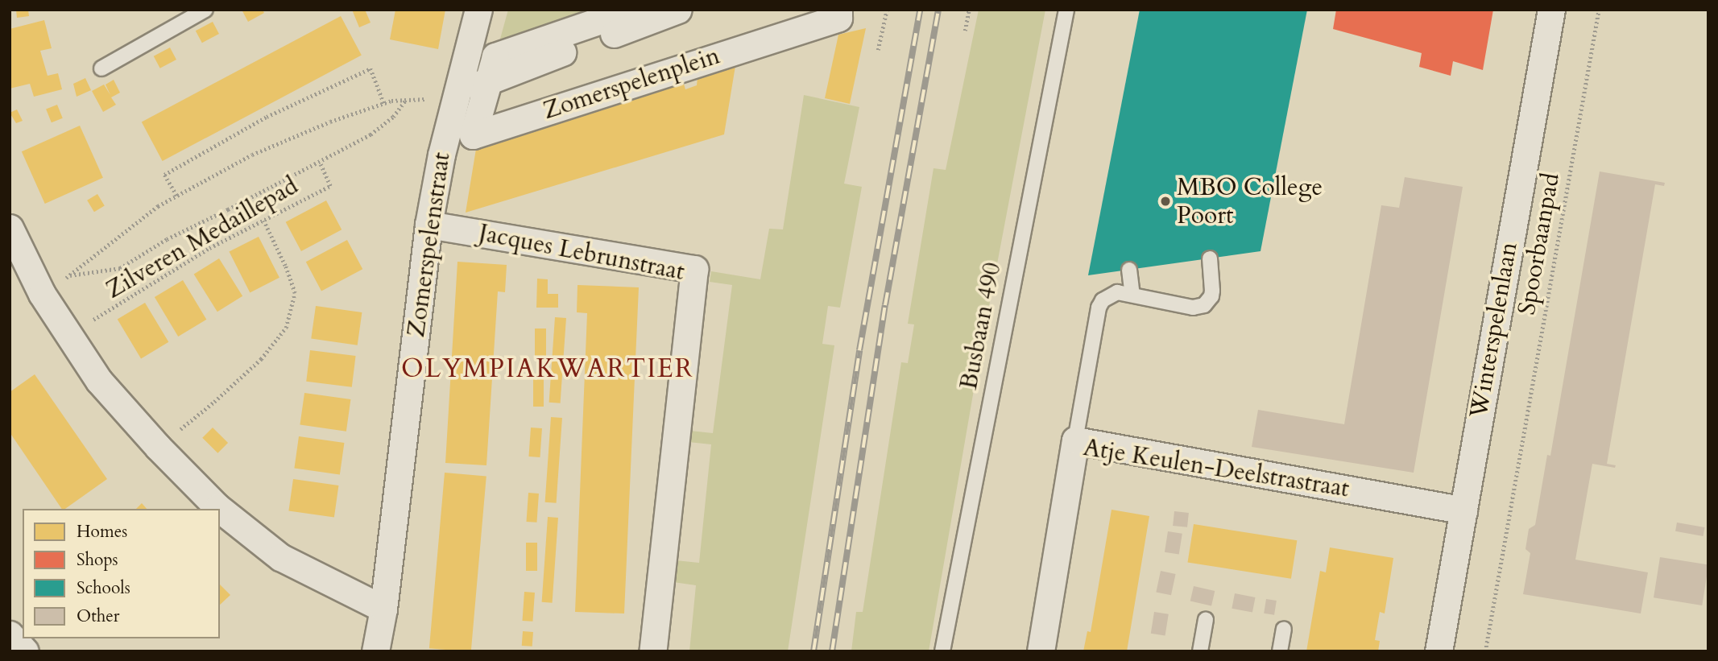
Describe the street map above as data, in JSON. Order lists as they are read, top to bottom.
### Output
{
  "streets": {
    "street": [
      "Zomerspelenplein",
      "Zomerspelenstraat",
      "Jacques Lebrunstraat",
      "Winterspelenlaan",
      "Atje Keulen-Deelstrastraat"
    ],
    "lane": ["Busbaan 490"],
    "path": ["Zilveren Medaillepad", "Spoorbaanpad"]
  },
  "crossings": [
    ["Zomerspelenplein", "Zilveren Medaillepad"],
    ["Zomerspelenplein", "Zomerspelenstraat"],
    ["Zilveren Medaillepad", "Zomerspelenstraat"],
    ["Zomerspelenstraat", "Jacques Lebrunstraat"],
    ["Winterspelenlaan", "Atje Keulen-Deelstrastraat"]
  ],
  "districts": ["OLYMPIAKWARTIER"],
  "places": ["MBO College Poort"],
  "legend": [
    "Homes",
    "Shops",
    "Schools",
    "Other"
  ]
}
